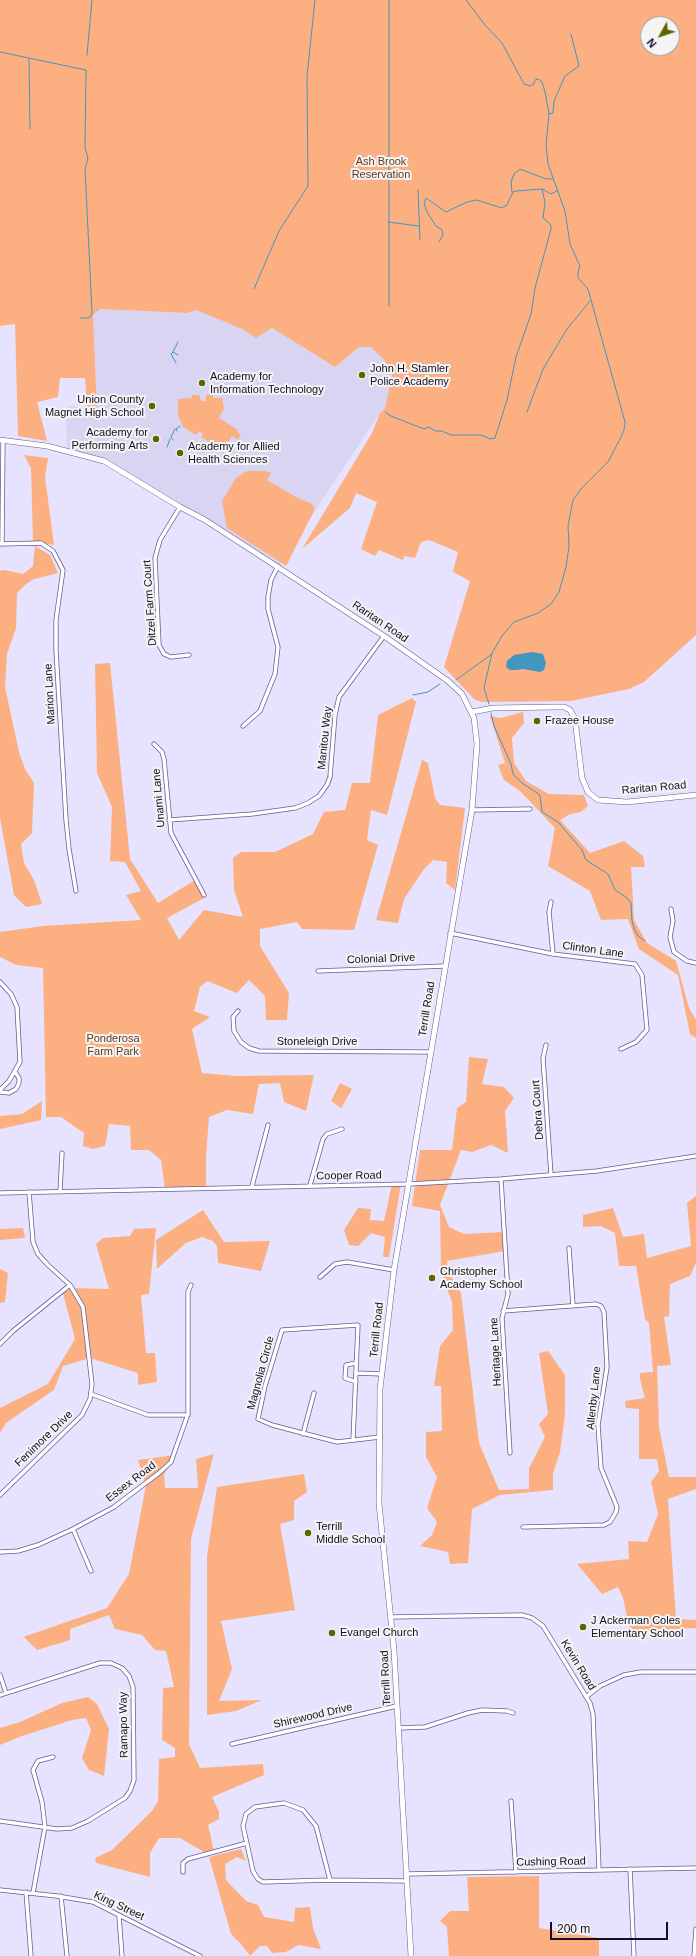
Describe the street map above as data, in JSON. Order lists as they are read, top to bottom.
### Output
{
  "streets": {
    "street": [
      "Ditzel Farm Court",
      "Raritan Road",
      "Marion Lane",
      "Manitou Way",
      "Unami Lane",
      "Clinton Lane",
      "Colonial Drive",
      "Terrill Road",
      "Stoneleigh Drive",
      "Debra Court",
      "Cooper Road",
      "Heritage Lane",
      "Magnolia Circle",
      "Allenby Lane",
      "Fenimore Drive",
      "Essex Road",
      "Kevin Road",
      "Shirewood Drive",
      "Ramapo Way",
      "Cushing Road",
      "King Street"
    ]
  },
  "crossings": [
    ["Ditzel Farm Court", "Raritan Road"],
    ["Raritan Road", "Manitou Way"],
    ["Raritan Road", "Terrill Road"],
    ["Manitou Way", "Unami Lane"],
    ["Clinton Lane", "Terrill Road"],
    ["Colonial Drive", "Terrill Road"],
    ["Terrill Road", "Stoneleigh Drive"],
    ["Terrill Road", "Cooper Road"],
    ["Terrill Road", "Magnolia Circle"],
    ["Terrill Road", "Kevin Road"],
    ["Terrill Road", "Shirewood Drive"],
    ["Terrill Road", "Cushing Road"],
    ["Debra Court", "Cooper Road"],
    ["Cooper Road", "Heritage Lane"],
    ["Cooper Road", "Fenimore Drive"],
    ["Heritage Lane", "Allenby Lane"],
    ["Kevin Road", "Cushing Road"]
  ],
  "parks": ["Ash Brook Reservation", "Ponderosa Farm Park"],
  "places": [
    "John H. Stamler Police Academy",
    "Academy for Information Technology",
    "Union County Magnet High School",
    "Academy for Performing Arts",
    "Academy for Allied Health Sciences",
    "Frazee House",
    "Christopher Academy School",
    "Terrill Middle School",
    "J Ackerman Coles Elementary School",
    "Evangel Church"
  ],
  "scale_bar": "200 m",
  "north": "bottom left"
}
